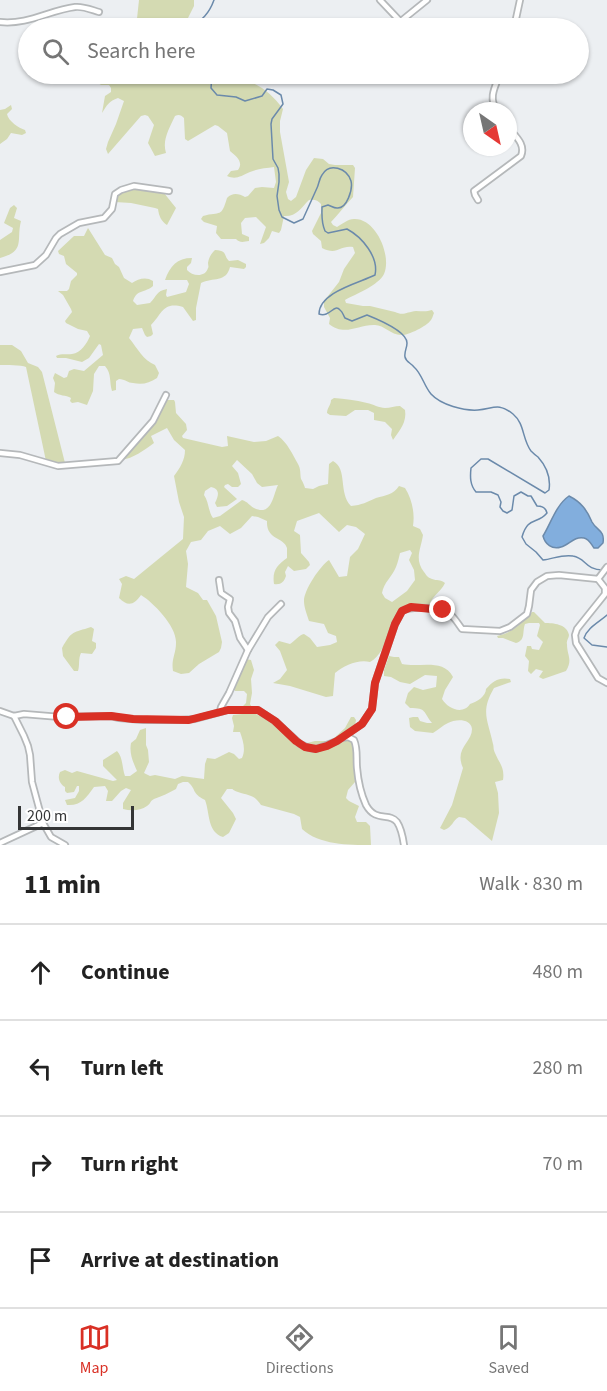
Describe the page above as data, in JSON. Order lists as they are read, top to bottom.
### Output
{
  "scale_bar": "200 m",
  "north": "bottom right",
  "page": {
    "search": "Search here",
    "scale": "200 m",
    "heading": ["11 min", "Walk · 830 m"],
    "list": [
      ["Continue", "480 m"],
      ["Turn left", "280 m"],
      ["Turn right", "70 m"],
      "Arrive at destination"
    ],
    "nav": ["Map", "Directions", "Saved"]
  }
}
